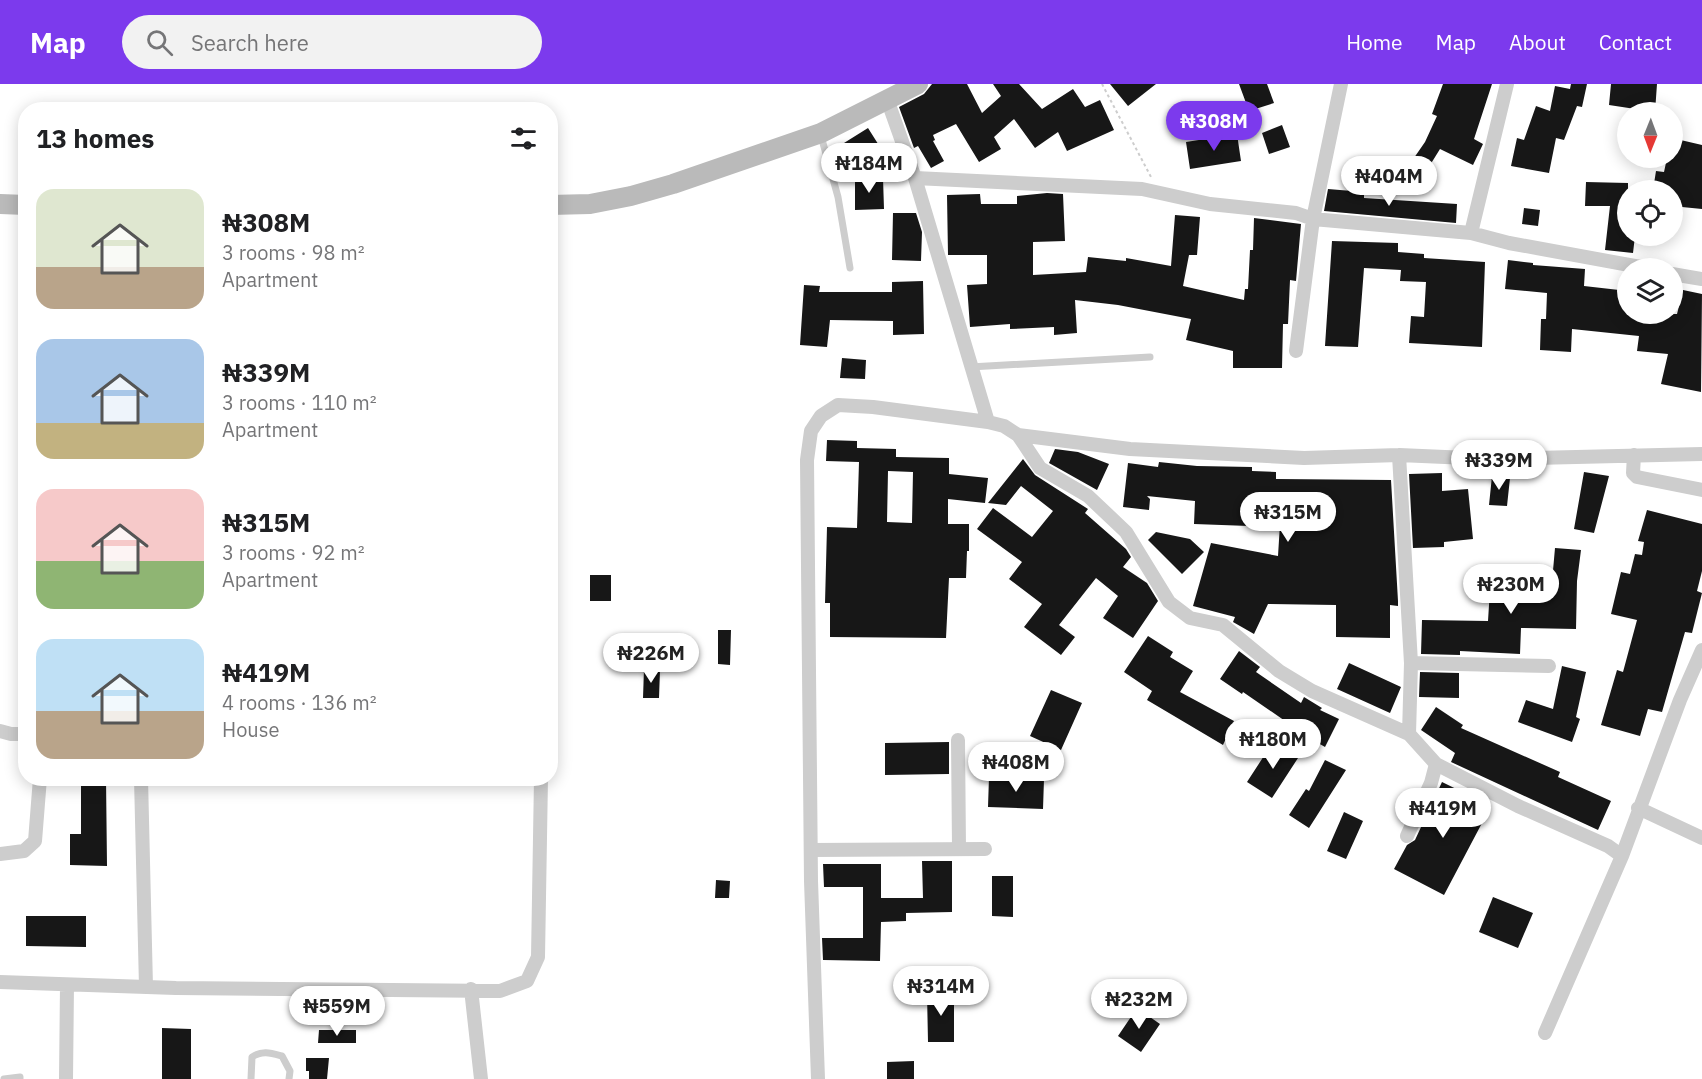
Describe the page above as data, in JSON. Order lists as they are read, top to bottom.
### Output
{
  "north": "bottom",
  "page": {
    "header": "Map",
    "search": "Search here",
    "nav": [
      "Home",
      "Map",
      "About",
      "Contact"
    ],
    "price": [
      "₦308M",
      "₦184M",
      "₦404M",
      "₦339M",
      "₦315M",
      "₦230M",
      "₦226M",
      "₦180M",
      "₦408M",
      "₦419M",
      "₦314M",
      "₦232M",
      "₦559M"
    ],
    "heading": "13 homes",
    "list": [
      {
        "name": "₦308M",
        "note": "3 rooms · 98 m² · Apartment"
      },
      {
        "name": "₦339M",
        "note": "3 rooms · 110 m² · Apartment"
      },
      {
        "name": "₦315M",
        "note": "3 rooms · 92 m² · Apartment"
      },
      {
        "name": "₦419M",
        "note": "4 rooms · 136 m² · House"
      }
    ]
  }
}
